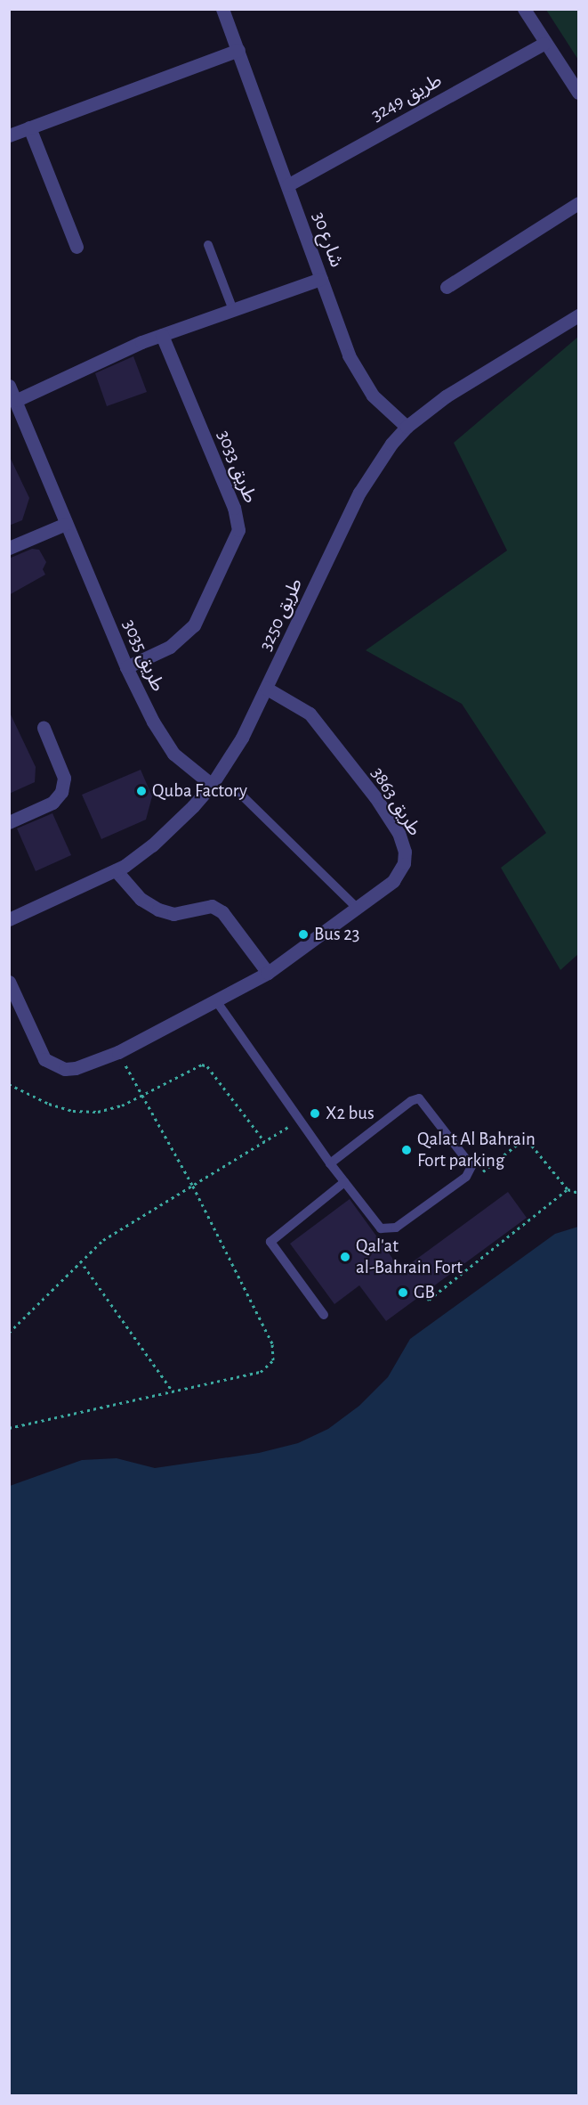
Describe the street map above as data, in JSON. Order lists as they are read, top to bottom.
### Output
{
  "streets": {
    "street": [
      "طريق 3249",
      "شارع 30",
      "طريق 3033",
      "طريق 3250",
      "طريق 3035",
      "طريق 3863"
    ]
  },
  "crossings": [
    ["طريق 3249", "شارع 30"],
    ["شارع 30", "طريق 3250"],
    ["طريق 3033", "طريق 3035"],
    ["طريق 3250", "طريق 3035"],
    ["طريق 3250", "طريق 3863"]
  ],
  "places": [
    "Quba Factory",
    "Bus 23",
    "X2 bus",
    "Qalat Al Bahrain Fort parking",
    "Qal'at al-Bahrain Fort",
    "GB"
  ]
}
